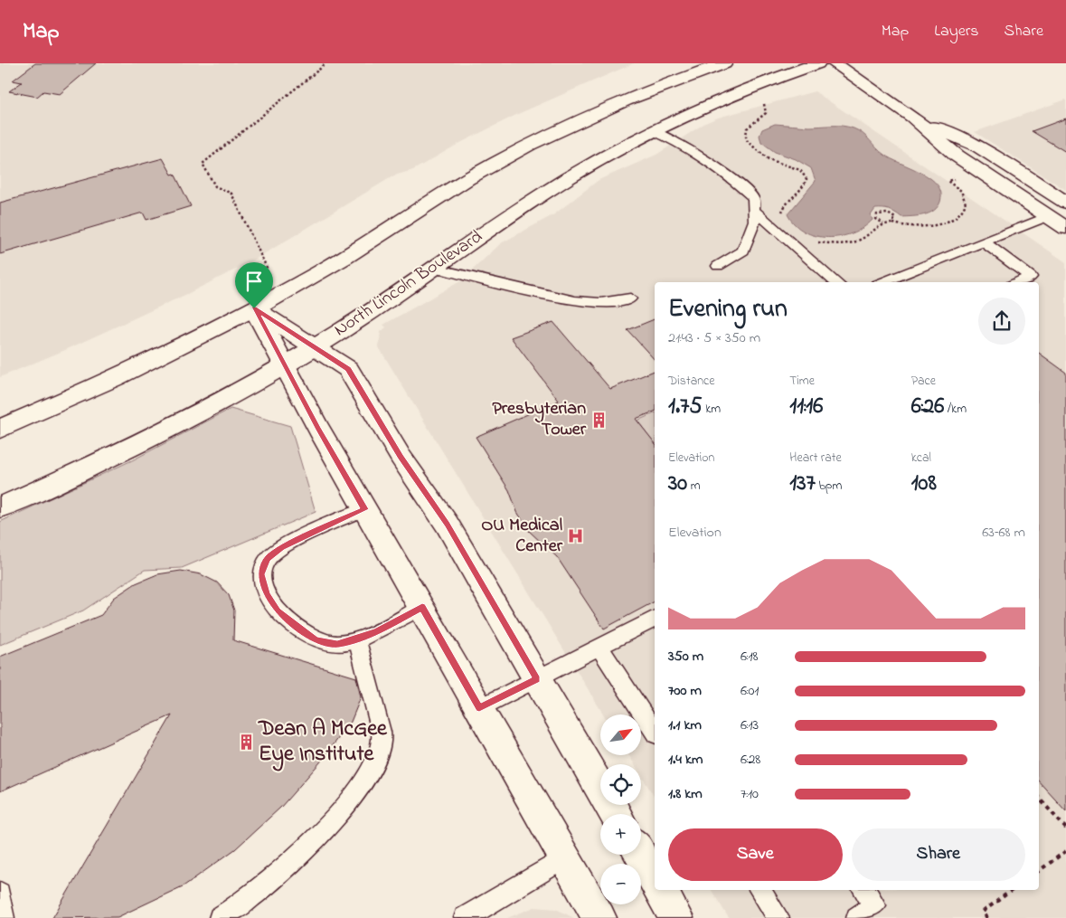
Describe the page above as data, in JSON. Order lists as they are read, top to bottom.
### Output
{
  "streets": {
    "main road": ["North Lincoln Boulevard"]
  },
  "places": {
    "building": ["Presbyterian Tower", "Dean A McGee Eye Institute"],
    "hospital": ["OU Medical Center"]
  },
  "north": "top right",
  "page": {
    "header": "Map",
    "nav": ["Map", "Layers", "Share"],
    "heading": ["Evening run", "21:43 · 5 × 350 m"],
    "stats": [
      ["Distance", "1.75 km"],
      ["Time", "11:16"],
      ["Pace", "6:26 /km"],
      ["Elevation", "30 m"],
      ["Heart rate", "137 bpm"],
      ["kcal", "108"]
    ],
    "chart": ["Elevation", "63–68 m"],
    "list": [
      {
        "name": "350 m",
        "note": "6:18"
      },
      {
        "name": "700 m",
        "note": "6:01"
      },
      {
        "name": "1.1 km",
        "note": "6:13"
      },
      {
        "name": "1.4 km",
        "note": "6:28"
      },
      {
        "name": "1.8 km",
        "note": "7:10"
      }
    ],
    "map_buttons": ["+", "−"],
    "buttons": ["Save", "Share"]
  }
}
